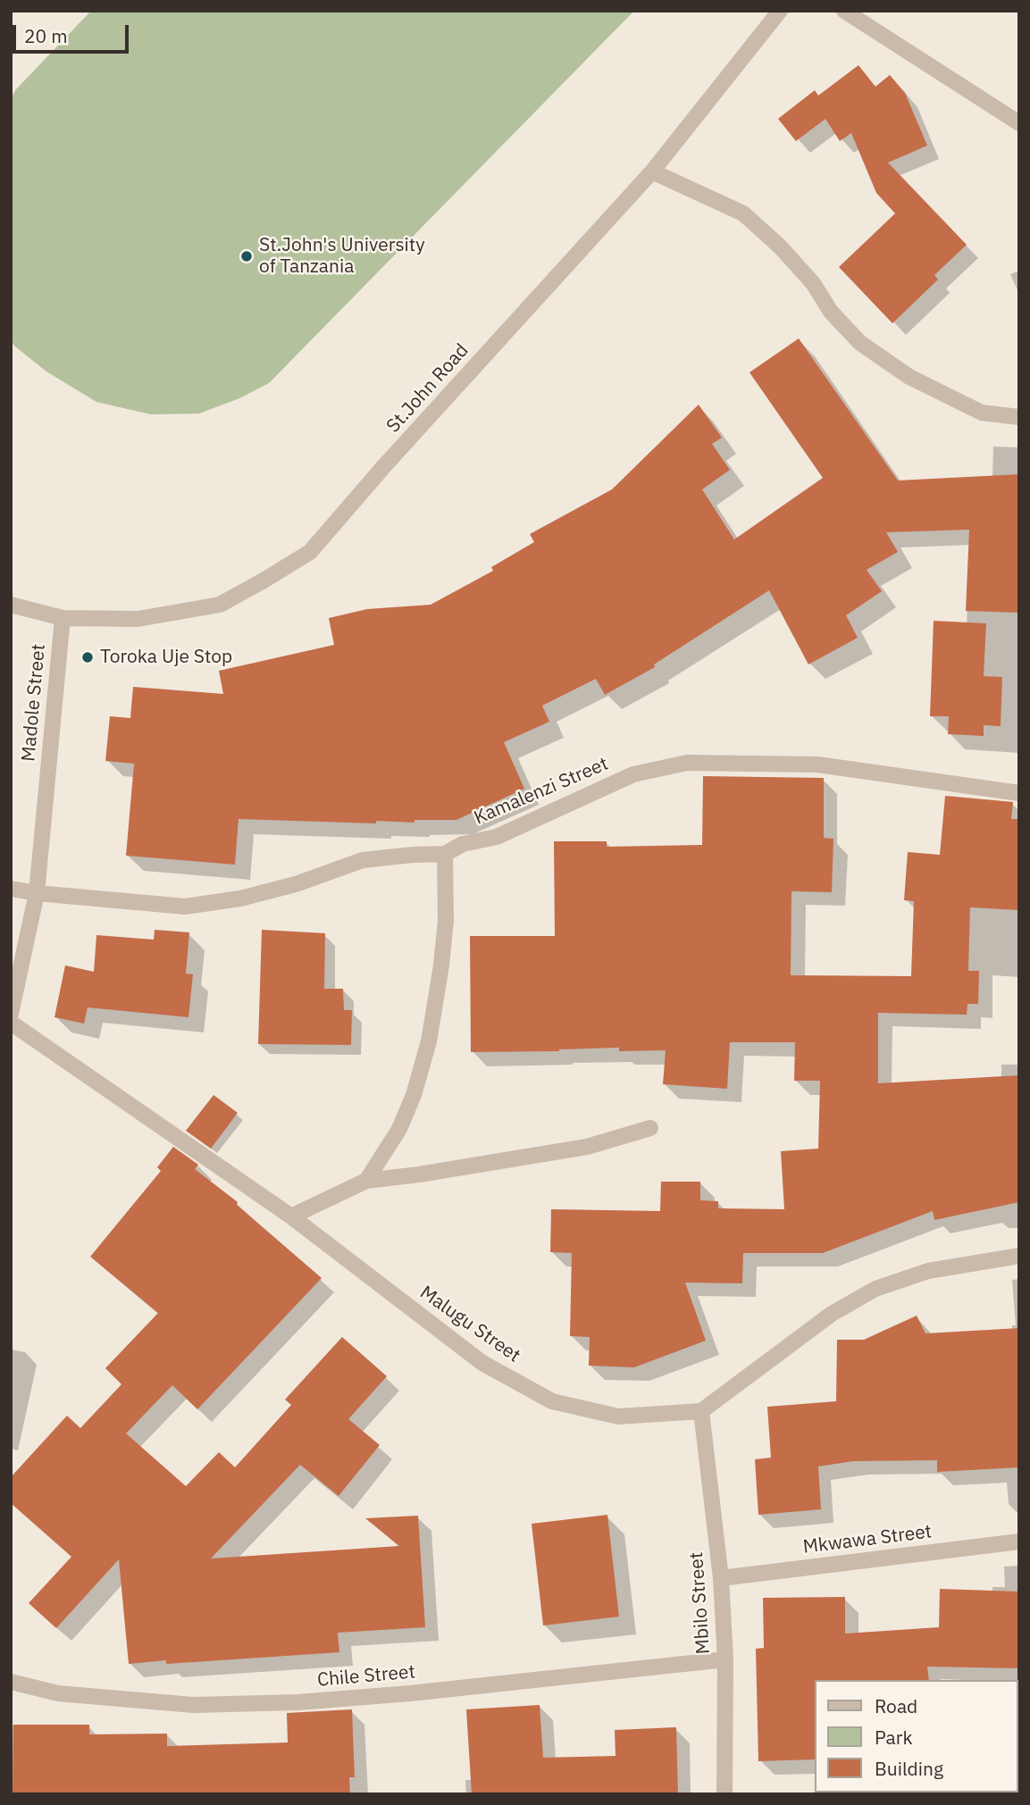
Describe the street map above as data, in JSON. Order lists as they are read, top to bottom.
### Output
{
  "streets": {
    "street": [
      "St.John Road",
      "Madole Street",
      "Kamalenzi Street",
      "Malugu Street",
      "Mkwawa Street",
      "Mbilo Street",
      "Chile Street"
    ]
  },
  "crossings": [
    ["St.John Road", "Madole Street"],
    ["Madole Street", "Kamalenzi Street"],
    ["Malugu Street", "Mbilo Street"],
    ["Mkwawa Street", "Mbilo Street"],
    ["Mbilo Street", "Chile Street"]
  ],
  "places": ["St.John's University of Tanzania", "Toroka Uje Stop"],
  "legend": ["Road", "Park", "Building"],
  "scale_bar": "20 m"
}
